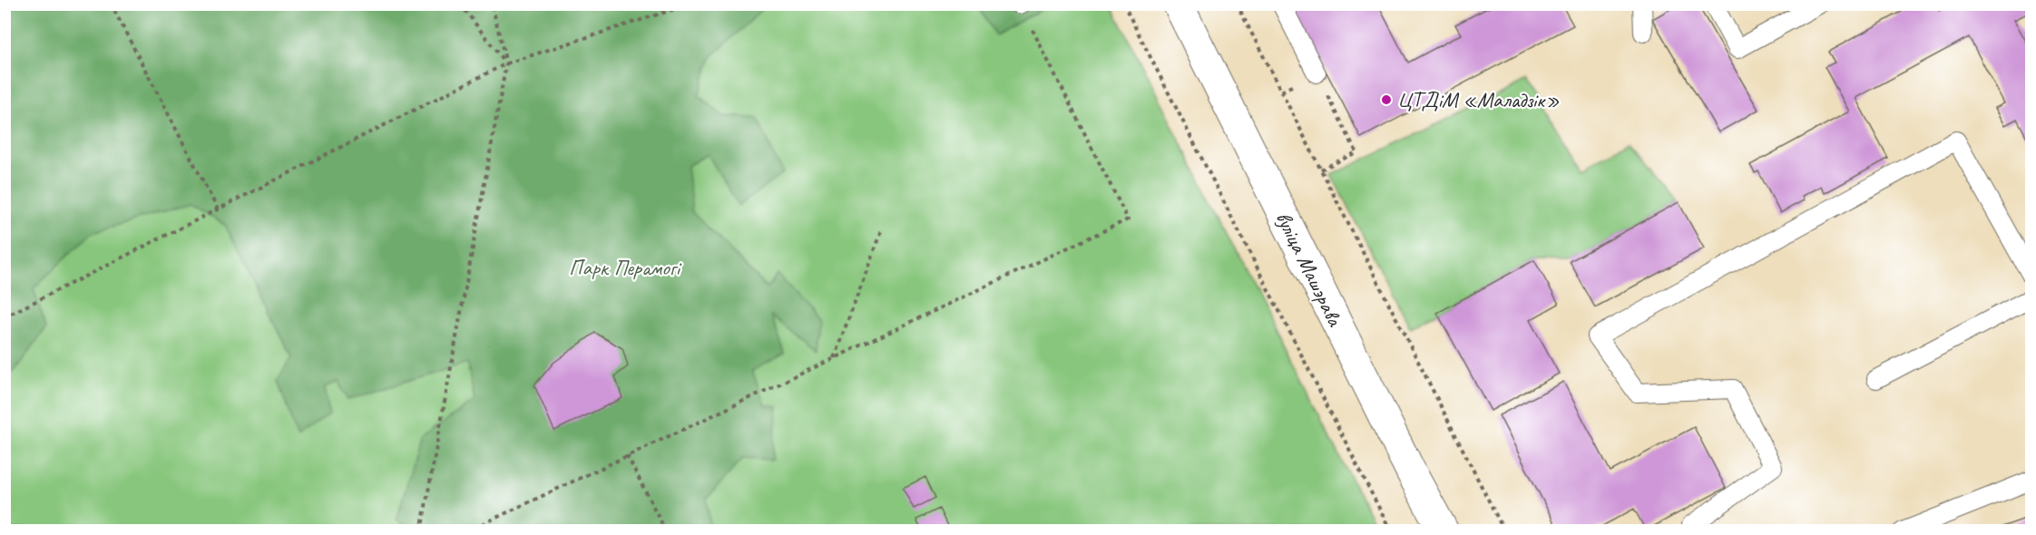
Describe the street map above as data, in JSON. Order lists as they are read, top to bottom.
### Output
{
  "streets": {
    "main road": ["вуліца Машэрава"]
  },
  "parks": ["Парк Перамогі"],
  "places": ["ЦТДіМ «Маладзік»"]
}
